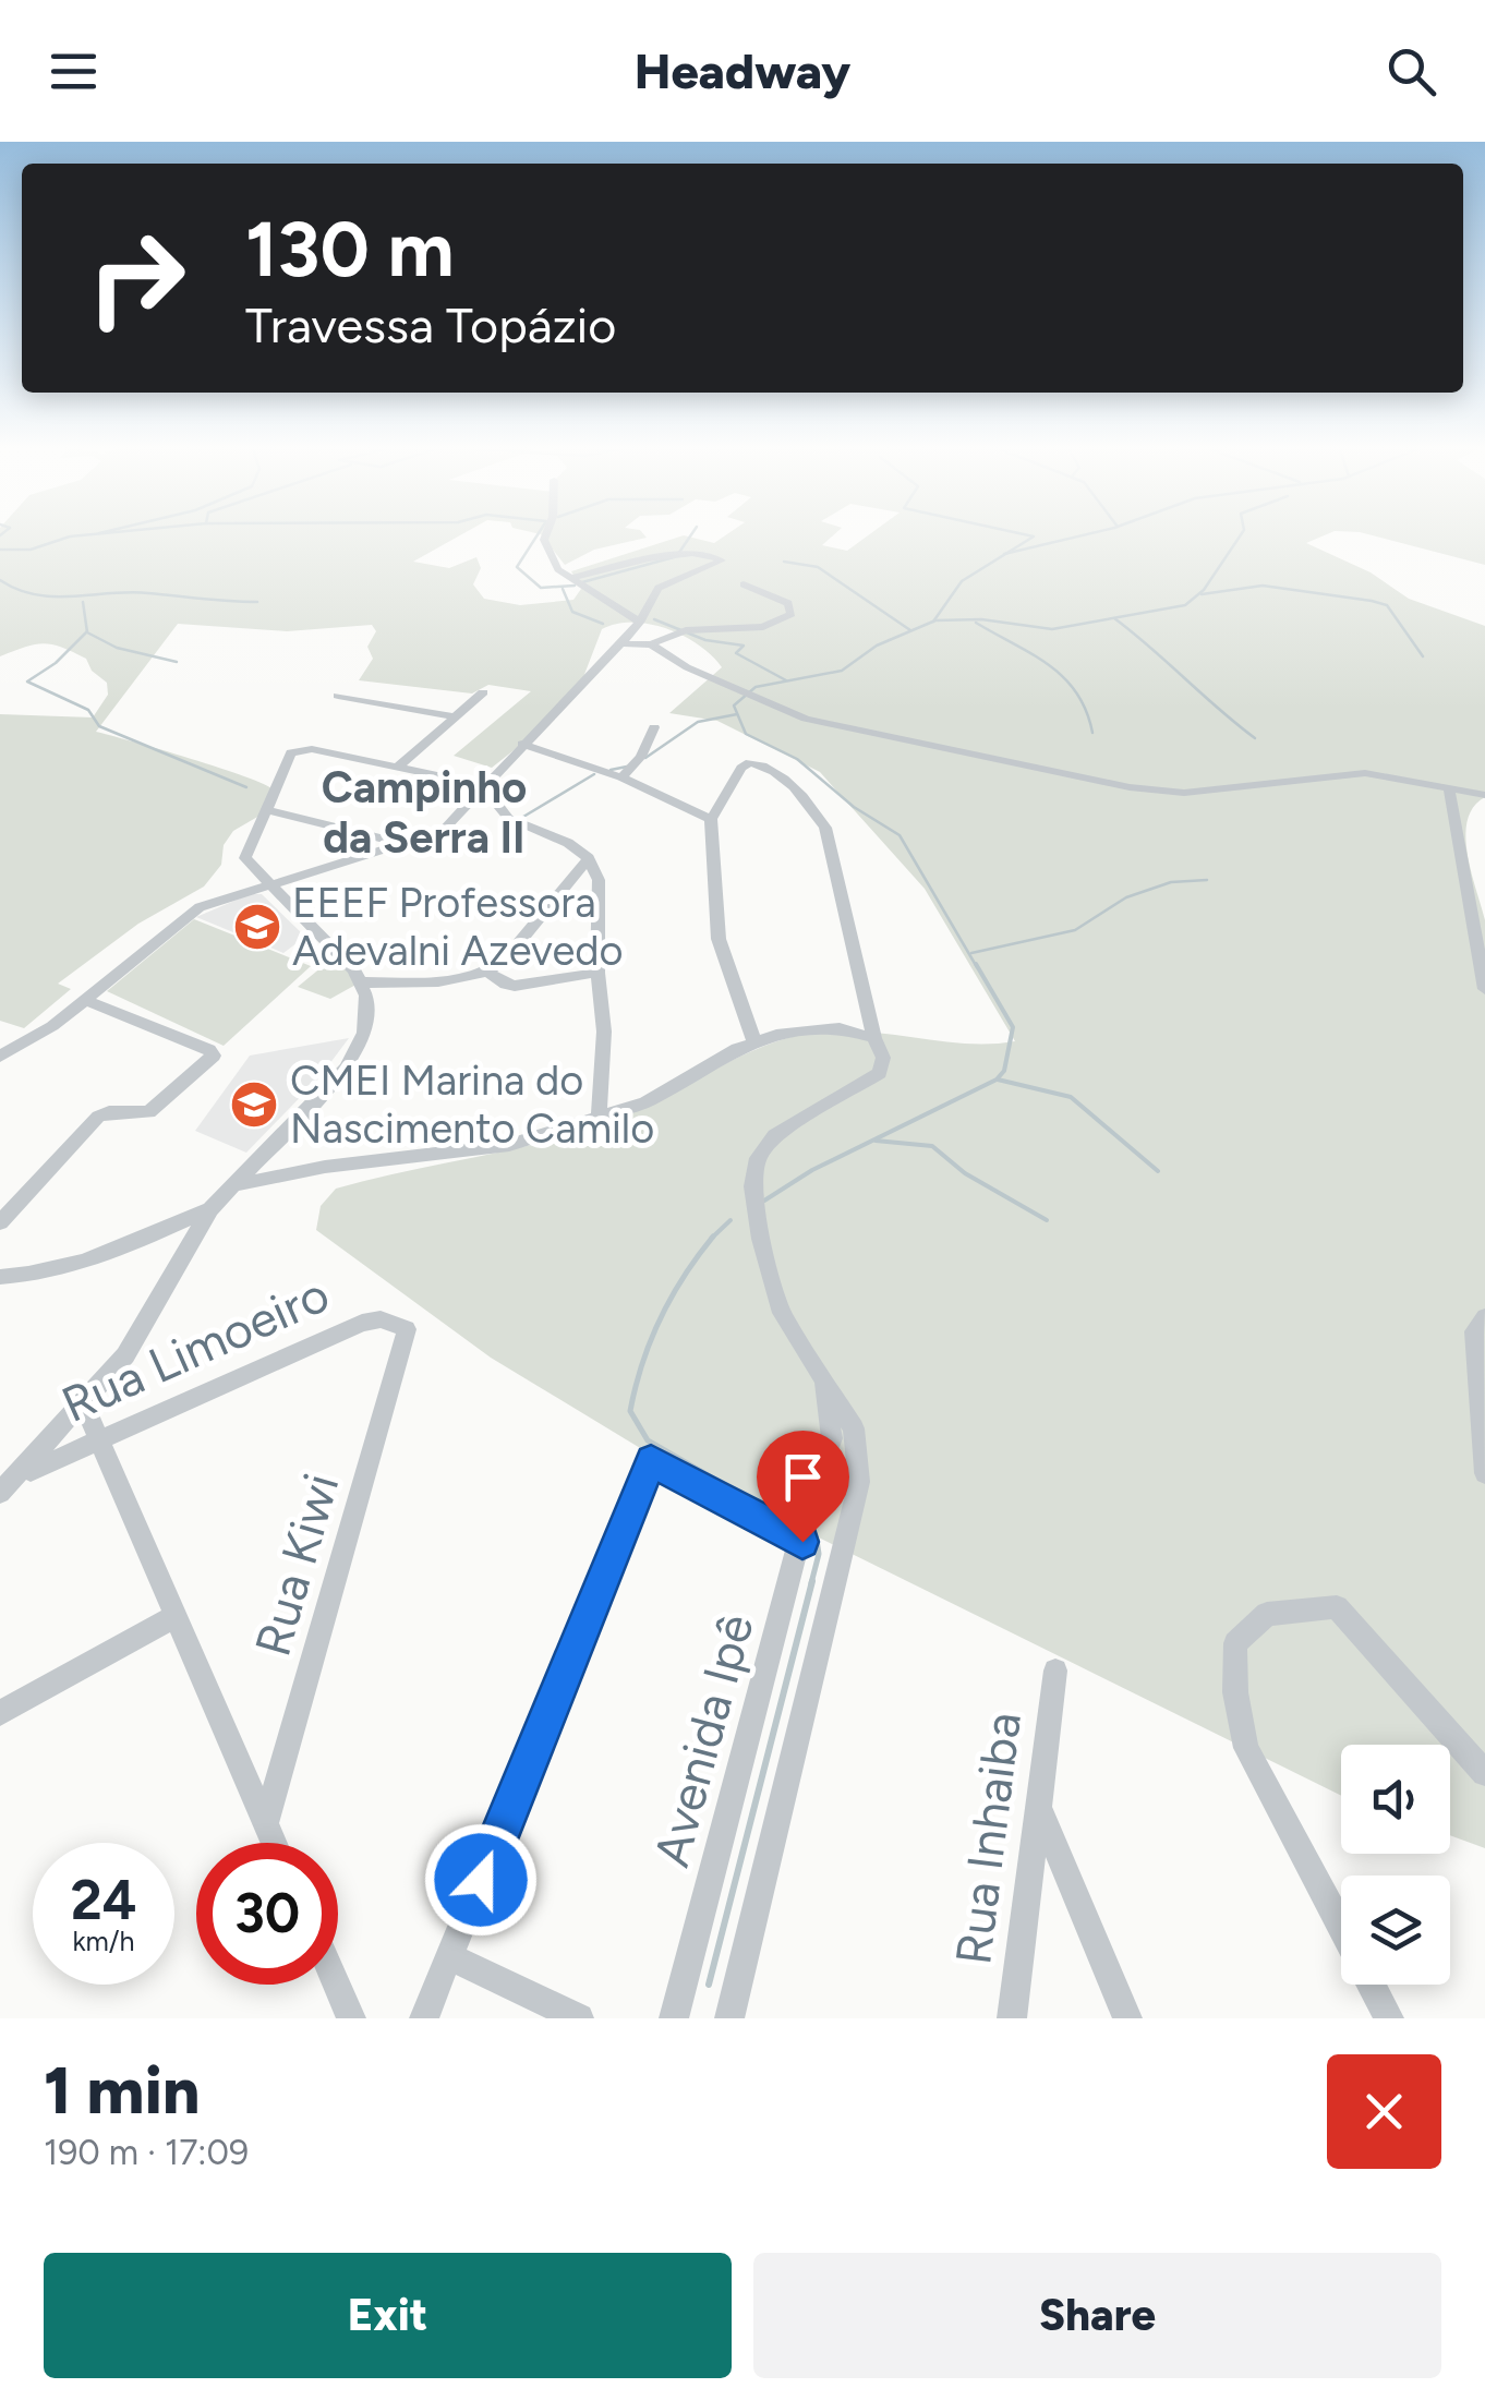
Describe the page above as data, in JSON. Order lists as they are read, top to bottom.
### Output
{
  "streets": {
    "street": [
      "Rua Limoeiro",
      "Rua Kiwi",
      "Avenida Ipê",
      "Rua Inhaiba"
    ]
  },
  "crossings": [
    ["Rua Limoeiro", "Rua Kiwi"]
  ],
  "districts": ["Campinho da Serra II"],
  "places": {
    "school or university": ["EEEF Professora Adevalni Azevedo", "CMEI Marina do Nascimento Camilo"]
  },
  "page": {
    "header": "Headway",
    "turn": ["130 m", "Travessa Topázio"],
    "speed": "24 km/h",
    "limit": "30",
    "heading": ["1 min", "190 m · 17:09"],
    "buttons": ["Exit", "Share"]
  }
}
